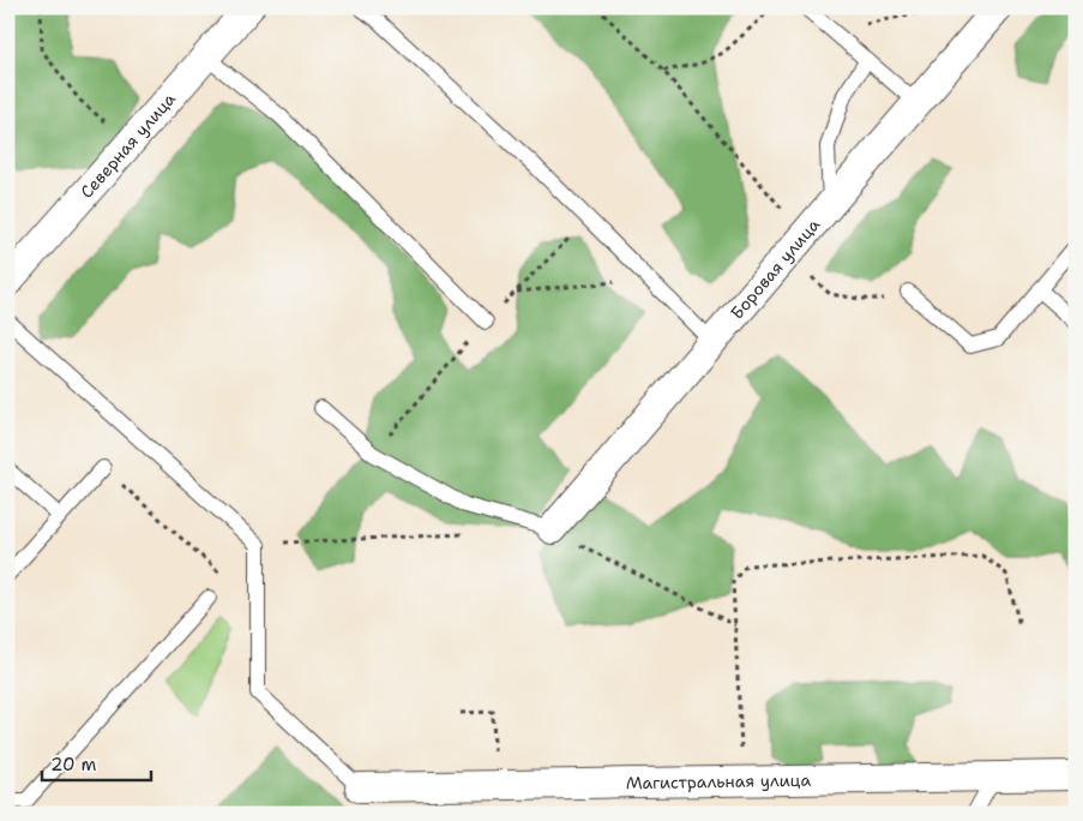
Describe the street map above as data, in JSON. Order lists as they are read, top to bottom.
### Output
{
  "streets": {
    "street": ["Северная улица", "Боровая улица", "Магистральная улица"]
  },
  "scale_bar": "20 m"
}
